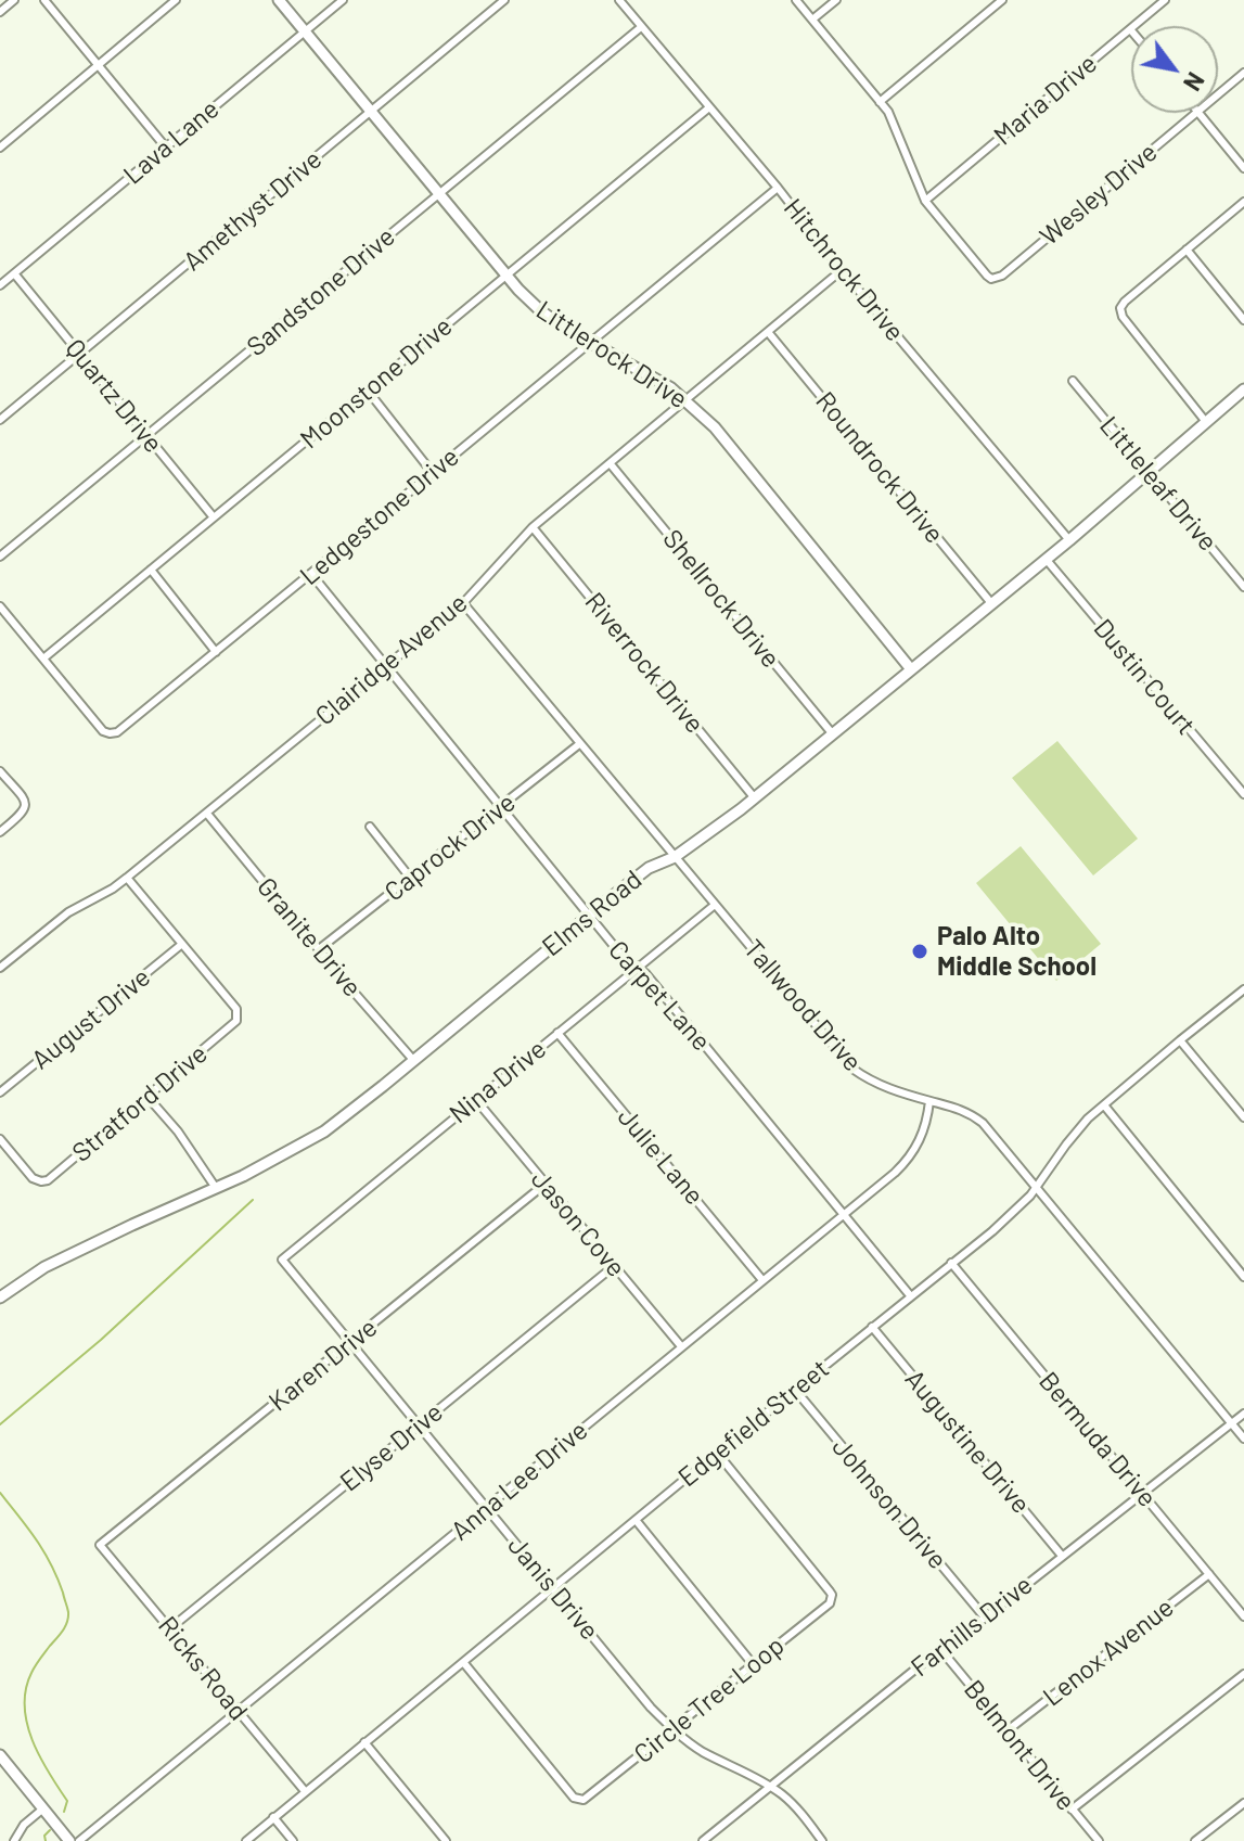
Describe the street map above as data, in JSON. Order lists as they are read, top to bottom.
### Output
{
  "streets": {
    "main road": ["Littlerock Drive", "Elms Road"],
    "street": [
      "Maria Drive",
      "Lava Lane",
      "Wesley Drive",
      "Amethyst Drive",
      "Hitchrock Drive",
      "Sandstone Drive",
      "Moonstone Drive",
      "Quartz Drive",
      "Roundrock Drive",
      "Littleleaf Drive",
      "Ledgestone Drive",
      "Shellrock Drive",
      "Clairidge Avenue",
      "Riverrock Drive",
      "Dustin Court",
      "Caprock Drive",
      "Granite Drive",
      "Carpet Lane",
      "Tallwood Drive",
      "August Drive",
      "Nina Drive",
      "Stratford Drive",
      "Julie Lane",
      "Jason Cove",
      "Karen Drive",
      "Edgefield Street",
      "Bermuda Drive",
      "Augustine Drive",
      "Elyse Drive",
      "Anna Lee Drive",
      "Johnson Drive",
      "Janis Drive",
      "Farhills Drive",
      "Lenox Avenue",
      "Ricks Road",
      "Circle Tree Loop",
      "Belmont Drive"
    ]
  },
  "crossings": [
    ["Maria Drive", "Wesley Drive"],
    ["Lava Lane", "Littlerock Drive"],
    ["Lava Lane", "Quartz Drive"],
    ["Amethyst Drive", "Littlerock Drive"],
    ["Amethyst Drive", "Quartz Drive"],
    ["Hitchrock Drive", "Sandstone Drive"],
    ["Hitchrock Drive", "Moonstone Drive"],
    ["Hitchrock Drive", "Ledgestone Drive"],
    ["Hitchrock Drive", "Elms Road"],
    ["Sandstone Drive", "Littlerock Drive"],
    ["Sandstone Drive", "Quartz Drive"],
    ["Littlerock Drive", "Moonstone Drive"],
    ["Littlerock Drive", "Ledgestone Drive"],
    ["Littlerock Drive", "Clairidge Avenue"],
    ["Littlerock Drive", "Elms Road"],
    ["Moonstone Drive", "Quartz Drive"],
    ["Moonstone Drive", "Ledgestone Drive"],
    ["Roundrock Drive", "Clairidge Avenue"],
    ["Roundrock Drive", "Elms Road"],
    ["Littleleaf Drive", "Elms Road"],
    ["Ledgestone Drive", "Carpet Lane"],
    ["Shellrock Drive", "Clairidge Avenue"],
    ["Shellrock Drive", "Elms Road"],
    ["Clairidge Avenue", "Riverrock Drive"],
    ["Clairidge Avenue", "Granite Drive"],
    ["Clairidge Avenue", "Carpet Lane"],
    ["Clairidge Avenue", "Tallwood Drive"],
    ["Riverrock Drive", "Elms Road"],
    ["Dustin Court", "Elms Road"],
    ["Caprock Drive", "Granite Drive"],
    ["Caprock Drive", "Carpet Lane"],
    ["Caprock Drive", "Tallwood Drive"],
    ["Elms Road", "Granite Drive"],
    ["Elms Road", "Carpet Lane"],
    ["Elms Road", "Tallwood Drive"],
    ["Carpet Lane", "Nina Drive"],
    ["Carpet Lane", "Edgefield Street"],
    ["Carpet Lane", "Anna Lee Drive"],
    ["Tallwood Drive", "Nina Drive"],
    ["Tallwood Drive", "Edgefield Street"],
    ["Tallwood Drive", "Anna Lee Drive"],
    ["Tallwood Drive", "Farhills Drive"],
    ["August Drive", "Stratford Drive"],
    ["Nina Drive", "Julie Lane"],
    ["Nina Drive", "Jason Cove"],
    ["Nina Drive", "Janis Drive"],
    ["Julie Lane", "Anna Lee Drive"],
    ["Jason Cove", "Karen Drive"],
    ["Jason Cove", "Elyse Drive"],
    ["Jason Cove", "Anna Lee Drive"],
    ["Karen Drive", "Janis Drive"],
    ["Karen Drive", "Ricks Road"],
    ["Edgefield Street", "Bermuda Drive"],
    ["Edgefield Street", "Augustine Drive"],
    ["Edgefield Street", "Johnson Drive"],
    ["Edgefield Street", "Janis Drive"],
    ["Edgefield Street", "Ricks Road"],
    ["Edgefield Street", "Circle Tree Loop"],
    ["Bermuda Drive", "Farhills Drive"],
    ["Bermuda Drive", "Lenox Avenue"],
    ["Augustine Drive", "Farhills Drive"],
    ["Elyse Drive", "Janis Drive"],
    ["Elyse Drive", "Ricks Road"],
    ["Anna Lee Drive", "Janis Drive"],
    ["Anna Lee Drive", "Ricks Road"],
    ["Johnson Drive", "Farhills Drive"],
    ["Janis Drive", "Farhills Drive"],
    ["Janis Drive", "Circle Tree Loop"],
    ["Farhills Drive", "Belmont Drive"],
    ["Lenox Avenue", "Belmont Drive"]
  ],
  "places": ["Palo Alto Middle School"],
  "north": "bottom right"
}
